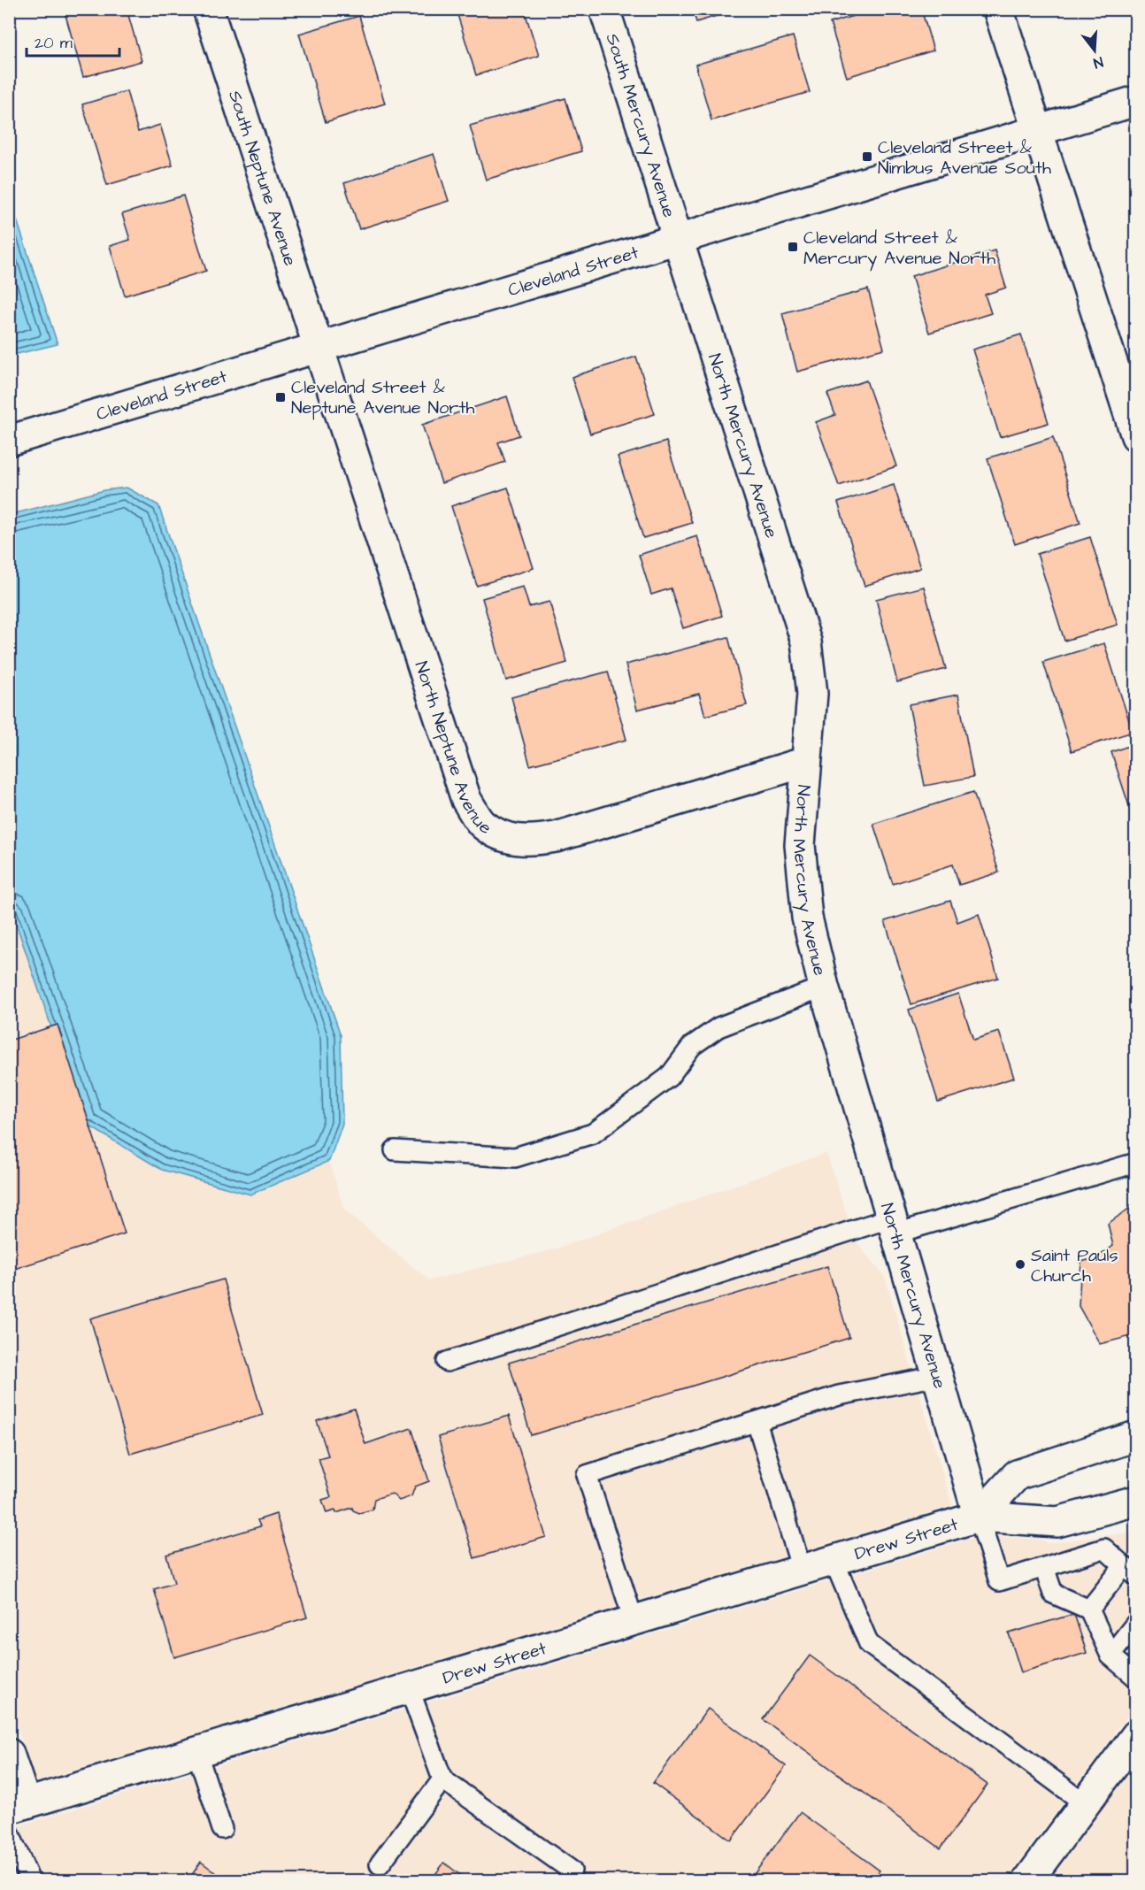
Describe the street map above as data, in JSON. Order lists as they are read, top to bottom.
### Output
{
  "streets": {
    "street": [
      "South Mercury Avenue",
      "South Neptune Avenue",
      "Cleveland Street",
      "North Mercury Avenue",
      "North Neptune Avenue",
      "Drew Street"
    ]
  },
  "crossings": [
    ["South Mercury Avenue", "Cleveland Street"],
    ["South Mercury Avenue", "North Mercury Avenue"],
    ["South Neptune Avenue", "Cleveland Street"],
    ["South Neptune Avenue", "North Neptune Avenue"],
    ["Cleveland Street", "North Mercury Avenue"],
    ["Cleveland Street", "North Neptune Avenue"],
    ["North Mercury Avenue", "North Neptune Avenue"],
    ["North Mercury Avenue", "Drew Street"]
  ],
  "places": {
    "transit": ["Cleveland Street & Nimbus Avenue South", "Cleveland Street & Mercury Avenue North", "Cleveland Street & Neptune Avenue North"],
    "other": ["Saint Pauls Church"]
  },
  "scale_bar": "20 m",
  "north": "bottom"
}
